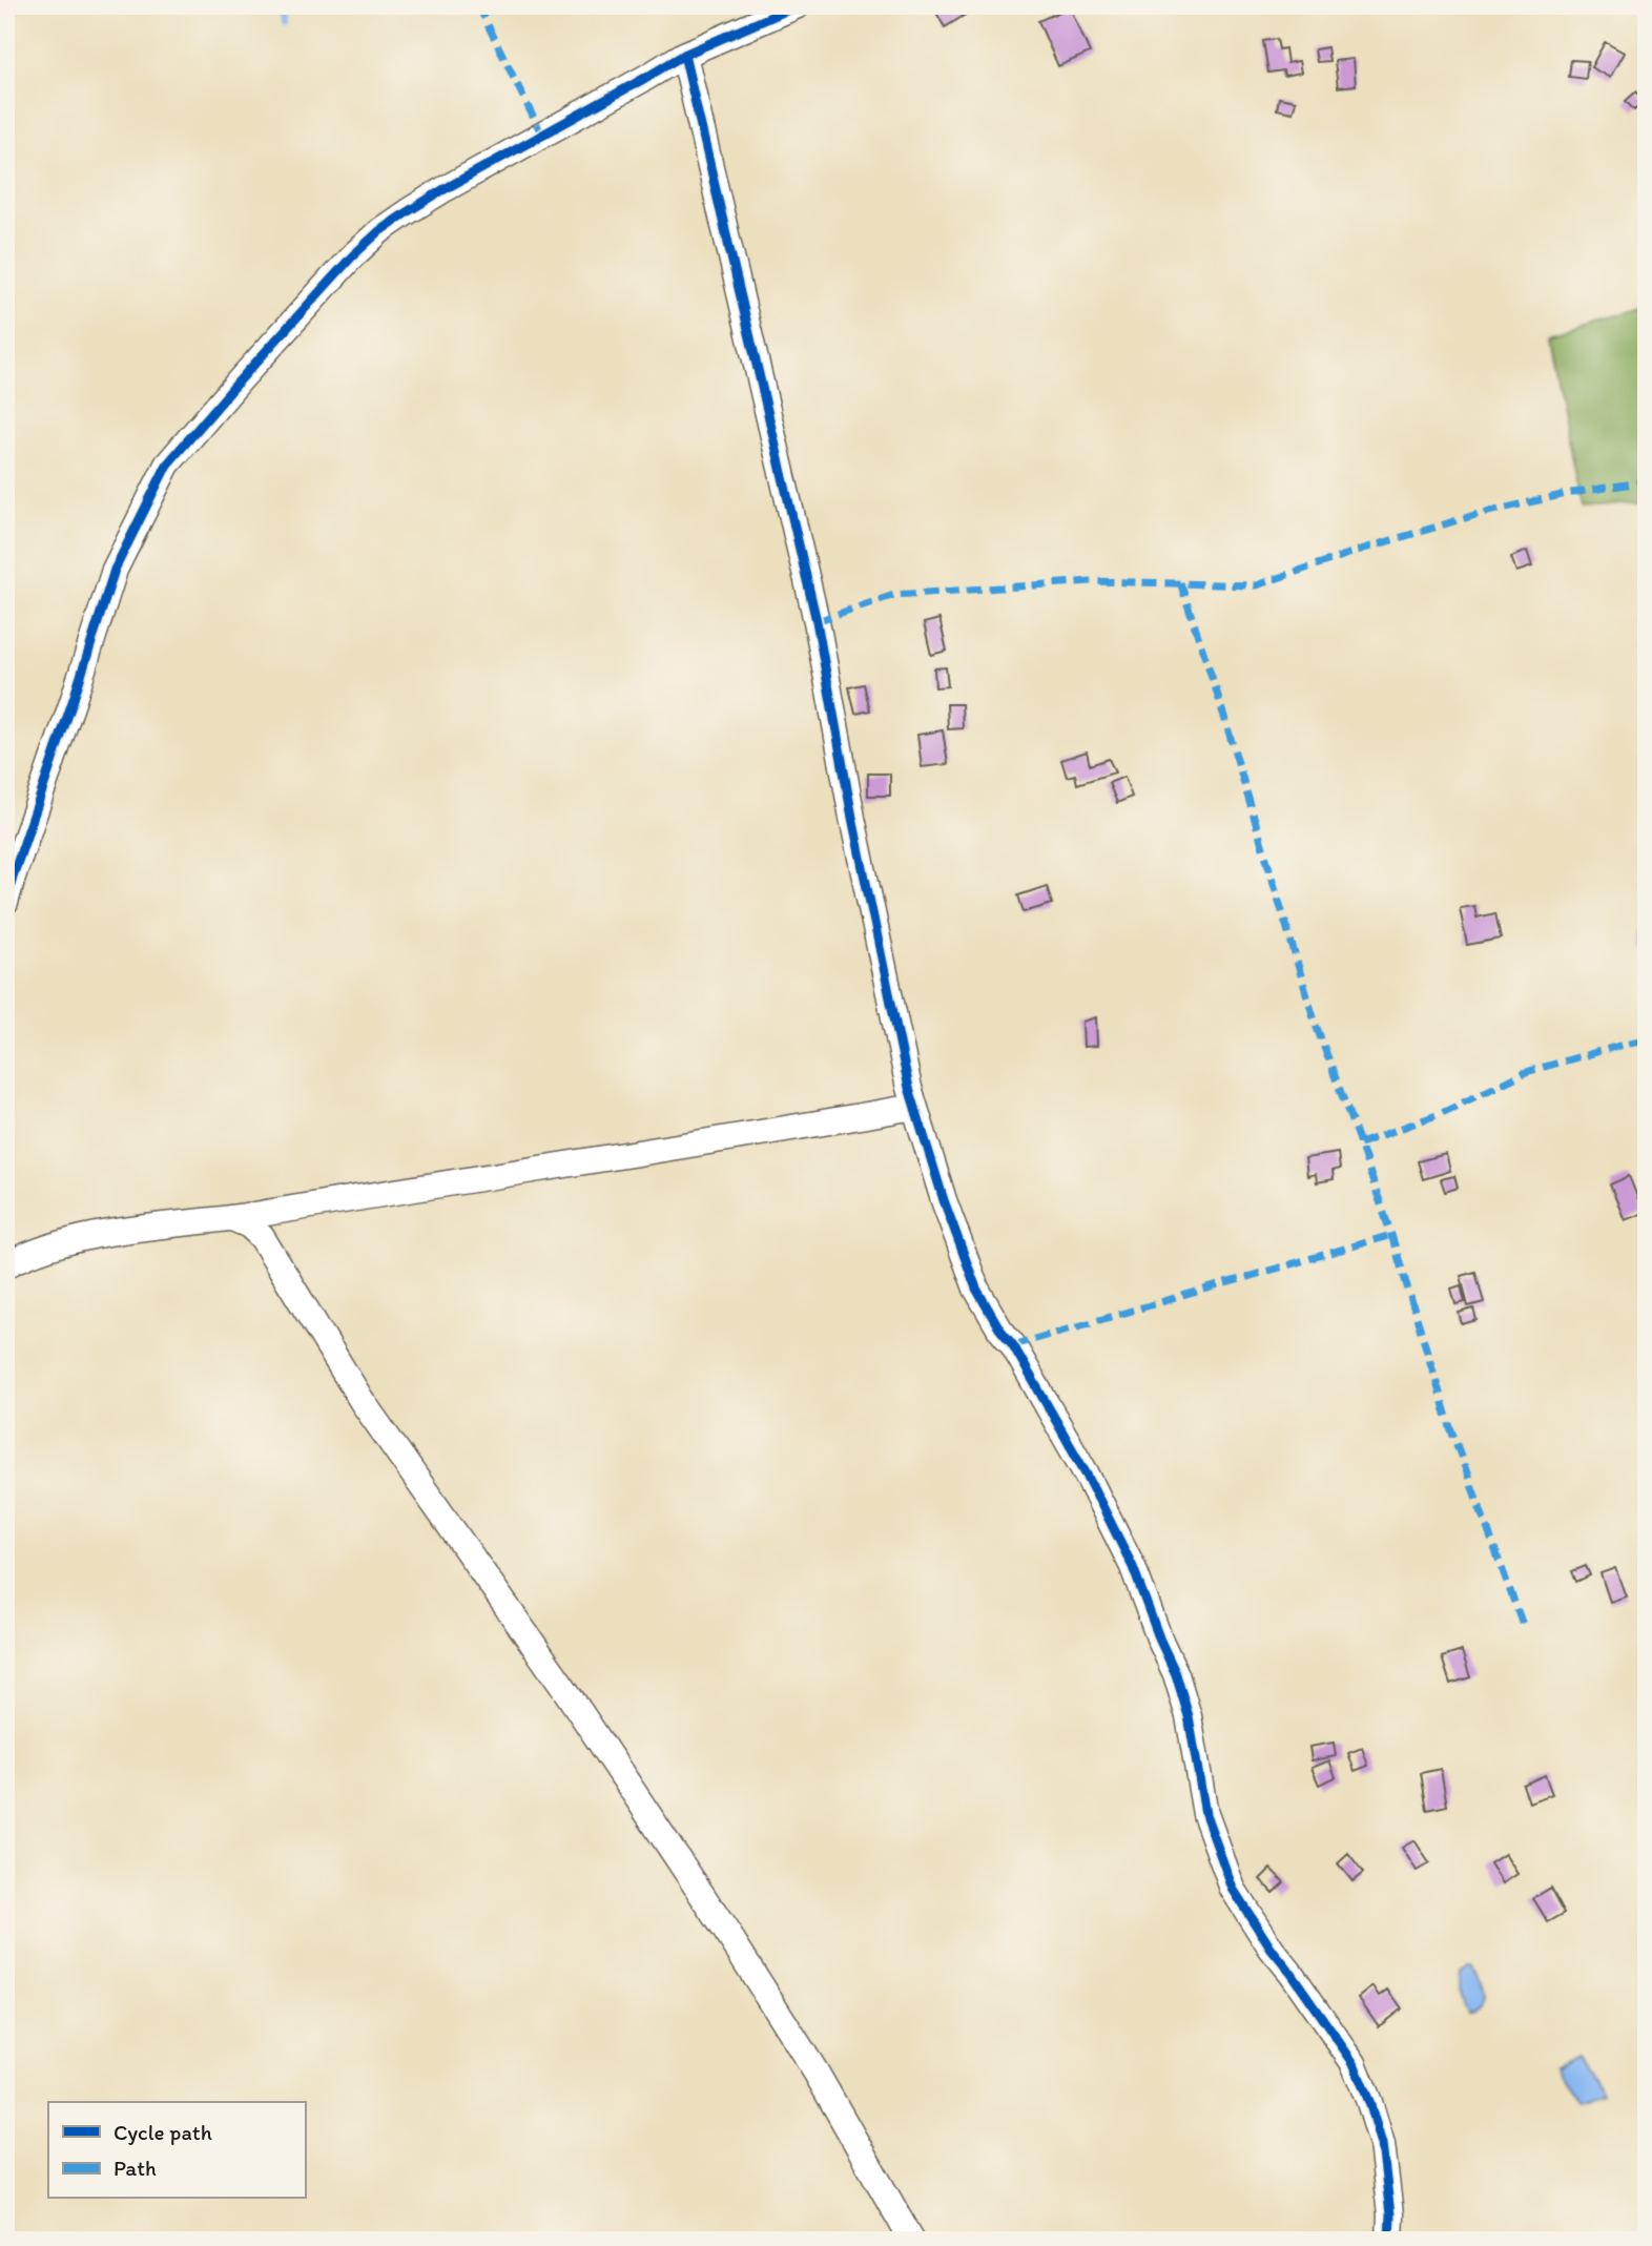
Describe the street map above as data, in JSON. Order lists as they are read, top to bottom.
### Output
{
  "legend": ["Cycle path", "Path"]
}
